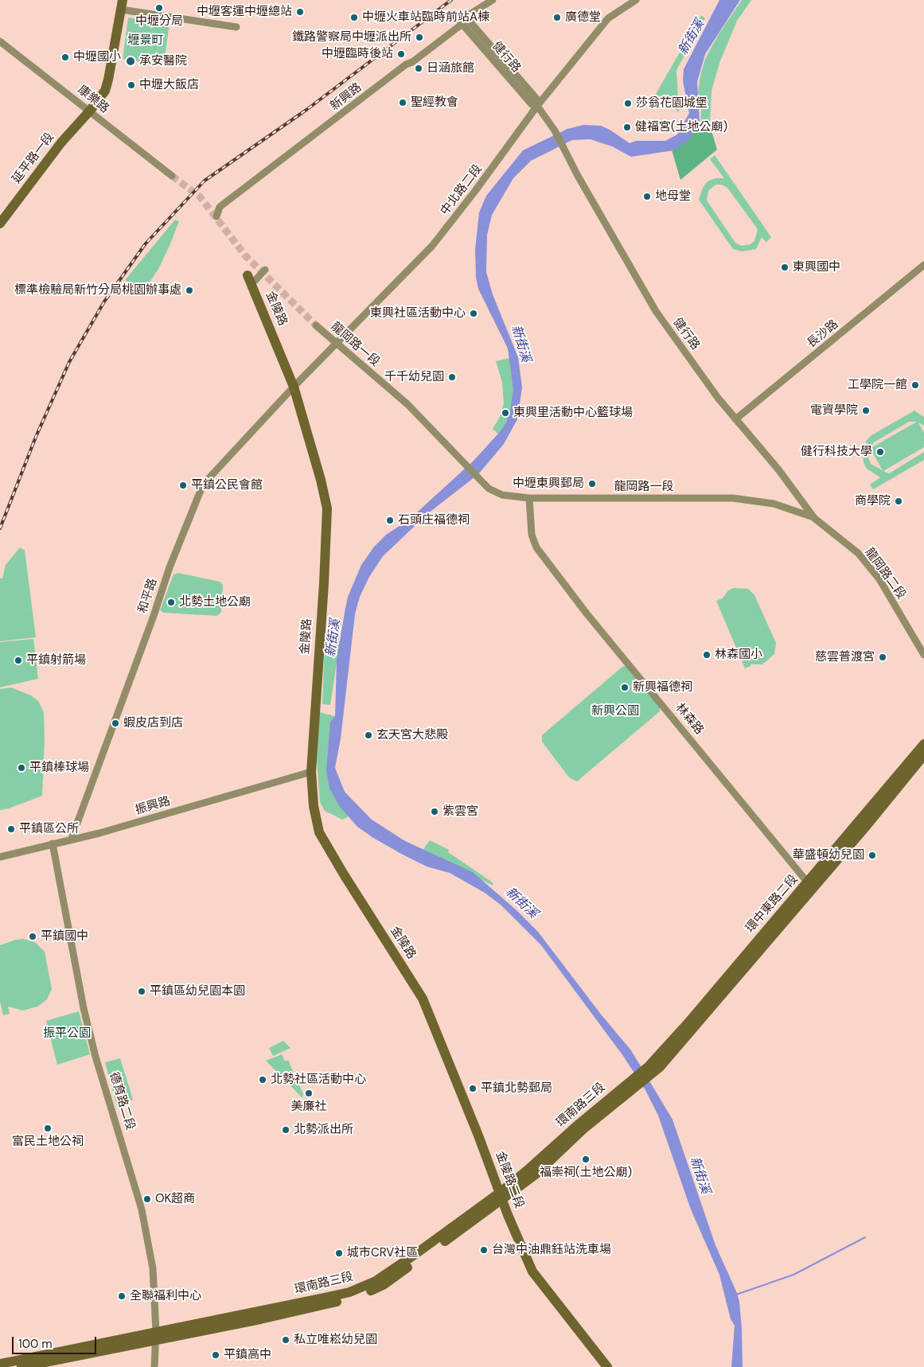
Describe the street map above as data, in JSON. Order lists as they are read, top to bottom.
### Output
{
  "streets": {
    "main road": [
      "延平路一段",
      "金陵路",
      "環中東路二段",
      "環南路三段",
      "金陵路二段"
    ],
    "street": [
      "健行路",
      "新興路",
      "康樂路",
      "中北路二段",
      "長沙路",
      "龍岡路一段",
      "龍岡路二段",
      "和平路",
      "林森路",
      "振興路",
      "德育路二段"
    ]
  },
  "crossings": [
    ["健行路", "新興路"],
    ["健行路", "中北路二段"],
    ["健行路", "長沙路"],
    ["健行路", "龍岡路一段"],
    ["健行路", "龍岡路二段"],
    ["康樂路", "延平路一段"],
    ["中北路二段", "金陵路"],
    ["中北路二段", "龍岡路一段"],
    ["中北路二段", "和平路"],
    ["金陵路", "和平路"],
    ["金陵路", "振興路"],
    ["金陵路", "金陵路二段"],
    ["龍岡路一段", "龍岡路二段"],
    ["龍岡路一段", "林森路"],
    ["和平路", "振興路"],
    ["林森路", "環中東路二段"],
    ["振興路", "德育路二段"],
    ["環中東路二段", "環南路三段"],
    ["德育路二段", "環南路三段"],
    ["環南路三段", "金陵路二段"]
  ],
  "water": ["新街溪"],
  "parks": ["壢景町", "新興公園", "振平公園"],
  "places": [
    "中壢分局",
    "中壢客運中壢總站",
    "中壢火車站臨時前站A棟",
    "廣德堂",
    "鐵路警察局中壢派出所",
    "中壢臨時後站",
    "中壢國小",
    "承安醫院",
    "日涵旅館",
    "中壢大飯店",
    "聖經教會",
    "莎翁花園城堡",
    "健福宮(土地公廟)",
    "地母堂",
    "東興國中",
    "標準檢驗局新竹分局桃園辦事處",
    "東興社區活動中心",
    "千千幼兒園",
    "工學院一館",
    "電資學院",
    "東興里活動中心籃球場",
    "健行科技大學",
    "中壢東興郵局",
    "平鎮公民會館",
    "商學院",
    "石頭庄福德祠",
    "北勢土地公廟",
    "林森國小",
    "慈雲普渡宮",
    "平鎮射箭場",
    "新興福德祠",
    "蝦皮店到店",
    "玄天宮大悲殿",
    "平鎮棒球場",
    "紫雲宮",
    "平鎮區公所",
    "華盛頓幼兒園",
    "平鎮國中",
    "平鎮區幼兒園本園",
    "北勢社區活動中心",
    "平鎮北勢郵局",
    "美廉社",
    "富民土地公祠",
    "北勢派出所",
    "福崇祠(土地公廟)",
    "OK超商",
    "台灣中油鼎鈺站洗車場",
    "城市CRV社區",
    "全聯福利中心",
    "私立唯崧幼兒園",
    "平鎮高中"
  ],
  "scale_bar": "100 m"
}
